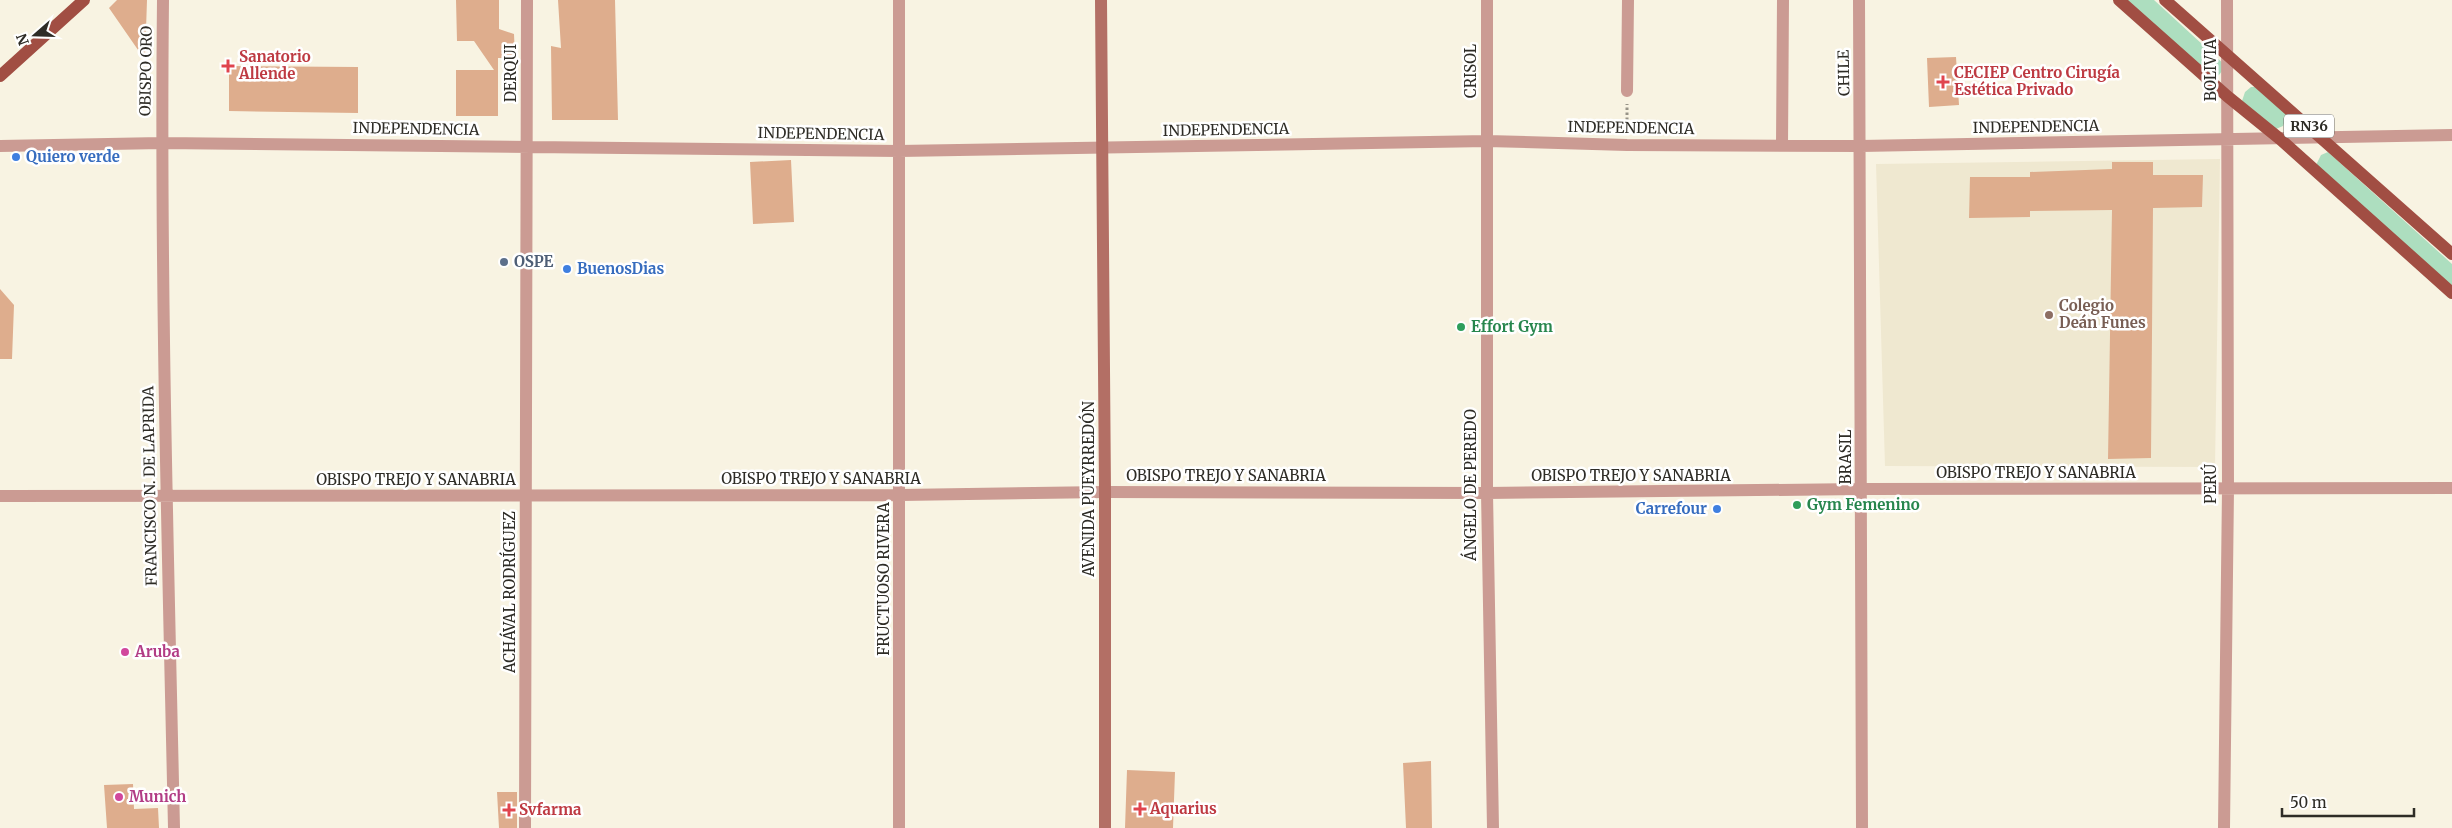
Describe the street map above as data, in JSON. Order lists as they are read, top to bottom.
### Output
{
  "streets": {
    "main road": ["RN36", "AVENIDA PUEYRREDÓN"],
    "street": [
      "BOLIVIA",
      "OBISPO ORO",
      "CRISOL",
      "DERQUI",
      "CHILE",
      "INDEPENDENCIA",
      "BRASIL",
      "OBISPO TREJO Y SANABRIA",
      "PERÚ",
      "ÁNGELO DE PEREDO",
      "FRANCISCO N. DE LAPRIDA",
      "FRUCTUOSO RIVERA",
      "ACHÁVAL RODRÍGUEZ"
    ]
  },
  "crossings": [
    ["BOLIVIA", "RN36"],
    ["BOLIVIA", "INDEPENDENCIA"],
    ["BOLIVIA", "PERÚ"],
    ["OBISPO ORO", "INDEPENDENCIA"],
    ["OBISPO ORO", "FRANCISCO N. DE LAPRIDA"],
    ["CRISOL", "INDEPENDENCIA"],
    ["CRISOL", "ÁNGELO DE PEREDO"],
    ["DERQUI", "INDEPENDENCIA"],
    ["DERQUI", "ACHÁVAL RODRÍGUEZ"],
    ["CHILE", "INDEPENDENCIA"],
    ["CHILE", "BRASIL"],
    ["RN36", "INDEPENDENCIA"],
    ["INDEPENDENCIA", "BRASIL"],
    ["INDEPENDENCIA", "PERÚ"],
    ["INDEPENDENCIA", "ÁNGELO DE PEREDO"],
    ["INDEPENDENCIA", "FRANCISCO N. DE LAPRIDA"],
    ["INDEPENDENCIA", "AVENIDA PUEYRREDÓN"],
    ["INDEPENDENCIA", "FRUCTUOSO RIVERA"],
    ["INDEPENDENCIA", "ACHÁVAL RODRÍGUEZ"],
    ["BRASIL", "OBISPO TREJO Y SANABRIA"],
    ["OBISPO TREJO Y SANABRIA", "PERÚ"],
    ["OBISPO TREJO Y SANABRIA", "ÁNGELO DE PEREDO"],
    ["OBISPO TREJO Y SANABRIA", "FRANCISCO N. DE LAPRIDA"],
    ["OBISPO TREJO Y SANABRIA", "AVENIDA PUEYRREDÓN"],
    ["OBISPO TREJO Y SANABRIA", "FRUCTUOSO RIVERA"],
    ["OBISPO TREJO Y SANABRIA", "ACHÁVAL RODRÍGUEZ"]
  ],
  "places": {
    "health": [
      "Sanatorio Allende",
      "CECIEP Centro Cirugía Estética Privado",
      "Aquarius",
      "Svfarma"
    ],
    "other": [
      "Quiero verde",
      "OSPE",
      "BuenosDias",
      "Colegio Deán Funes",
      "Effort Gym",
      "Gym Femenino",
      "Carrefour",
      "Aruba",
      "Munich"
    ]
  },
  "scale_bar": "50 m",
  "north": "left"
}
